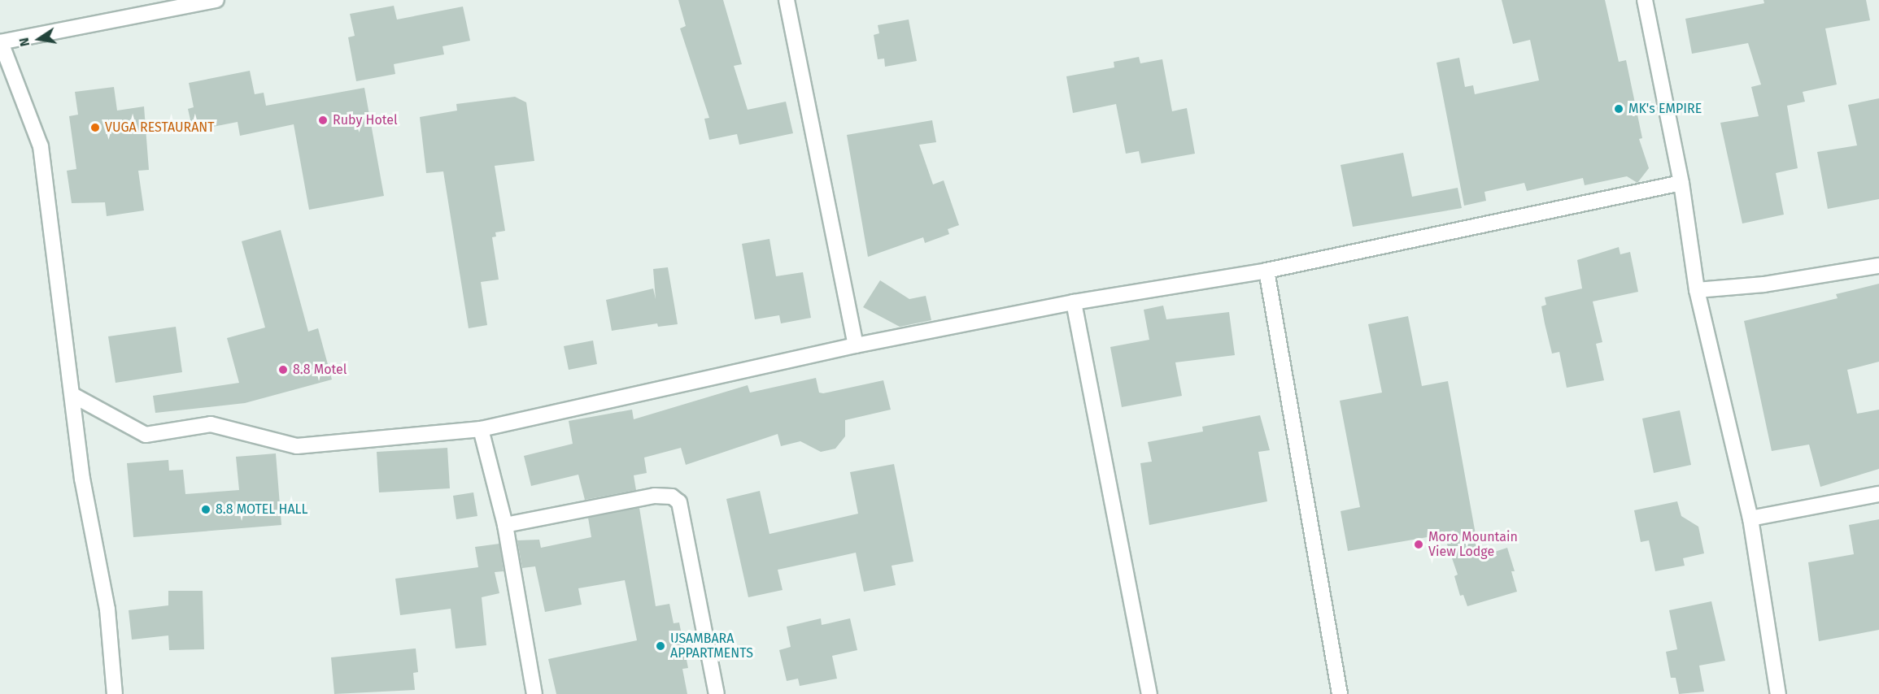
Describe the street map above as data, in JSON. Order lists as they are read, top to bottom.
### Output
{
  "places": [
    "MK's EMPIRE",
    "Ruby Hotel",
    "VUGA RESTAURANT",
    "8.8 Motel",
    "8.8 MOTEL HALL",
    "Moro Mountain View Lodge",
    "USAMBARA APPARTMENTS"
  ],
  "north": "left"
}
